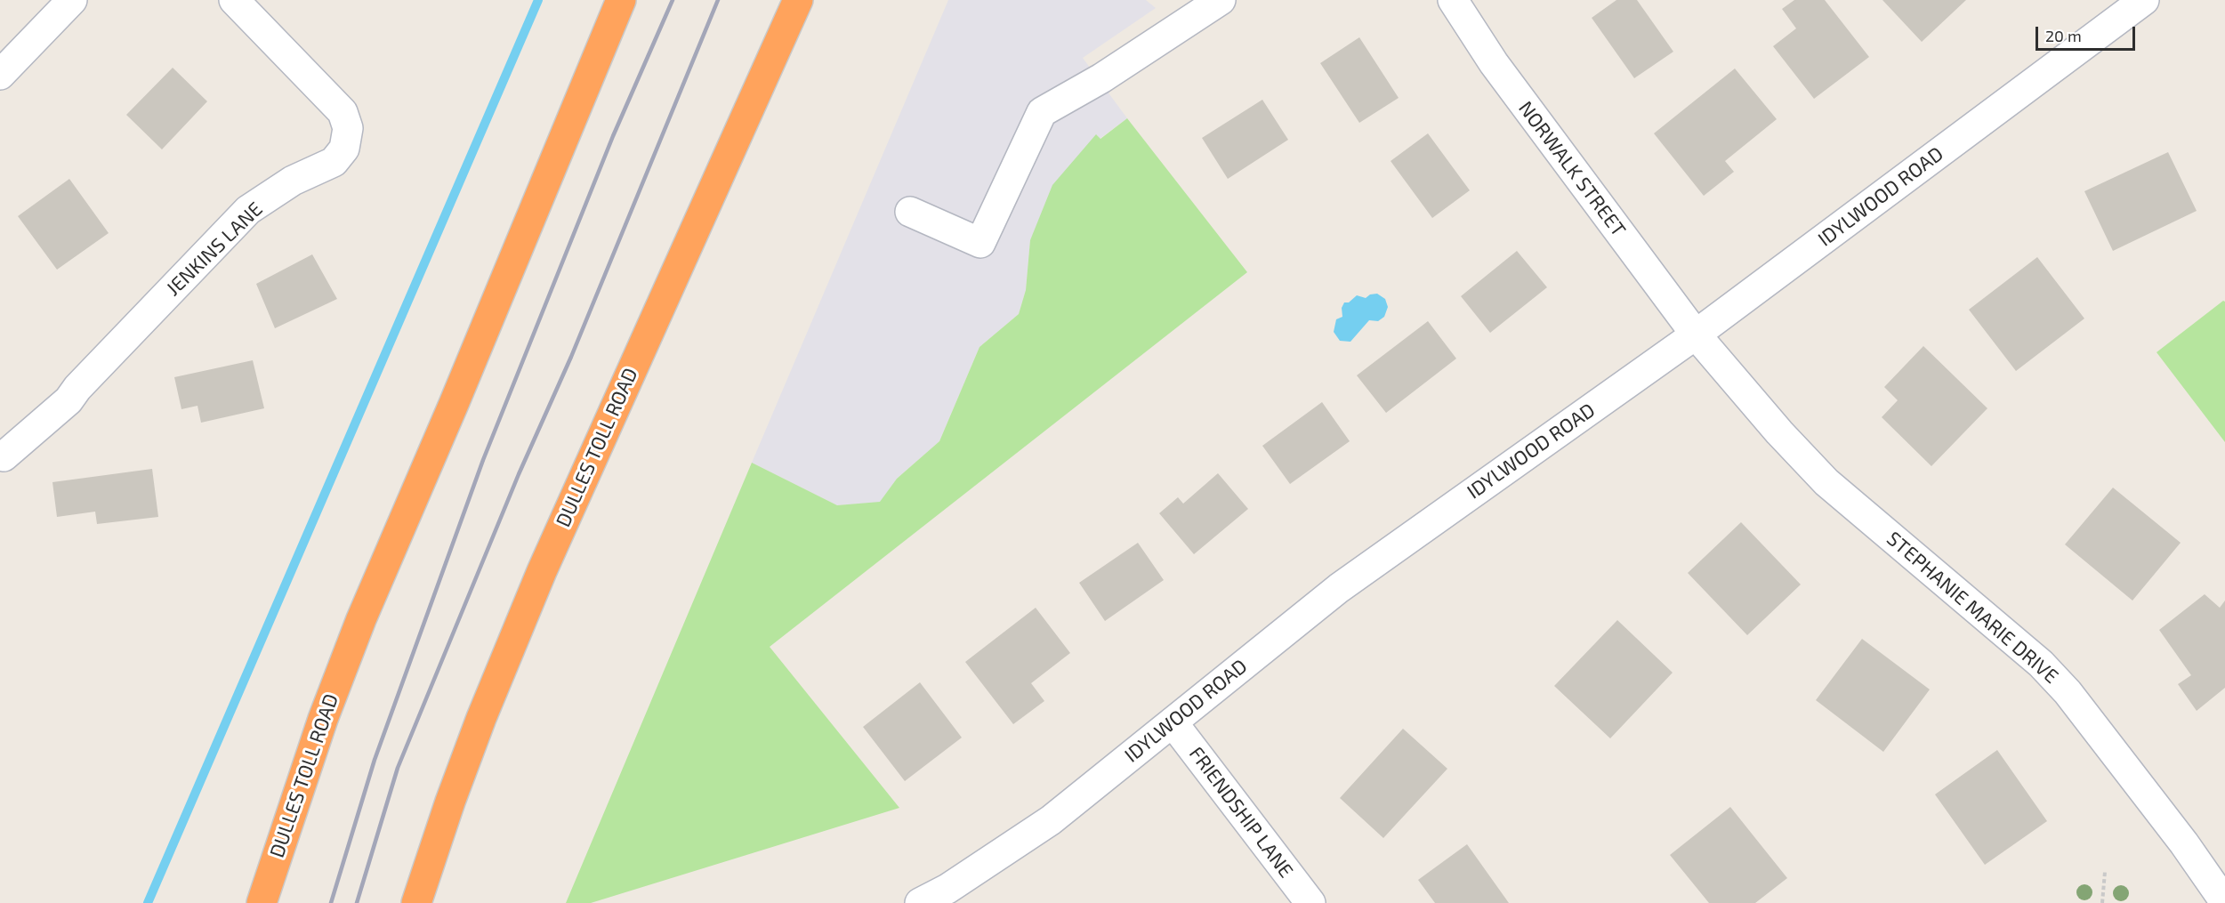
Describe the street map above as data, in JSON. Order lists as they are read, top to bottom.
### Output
{
  "streets": {
    "highway": ["DULLES TOLL ROAD"],
    "street": [
      "NORWALK STREET",
      "IDYLWOOD ROAD",
      "JENKINS LANE",
      "STEPHANIE MARIE DRIVE",
      "FRIENDSHIP LANE"
    ]
  },
  "crossings": [
    ["NORWALK STREET", "IDYLWOOD ROAD"],
    ["NORWALK STREET", "STEPHANIE MARIE DRIVE"],
    ["IDYLWOOD ROAD", "STEPHANIE MARIE DRIVE"],
    ["IDYLWOOD ROAD", "FRIENDSHIP LANE"]
  ],
  "scale_bar": "20 m"
}
